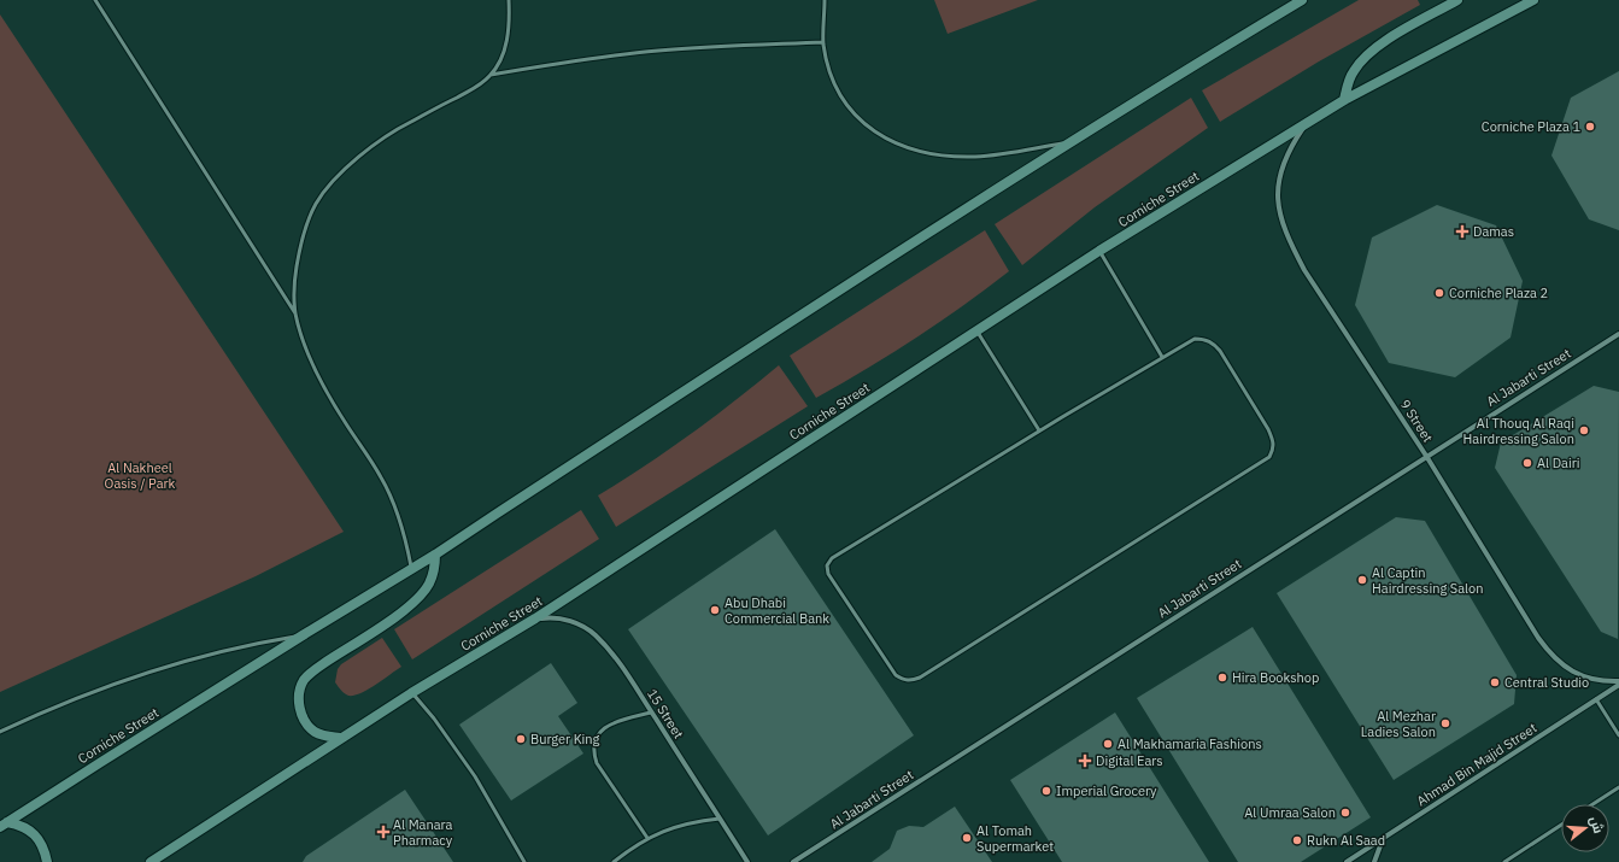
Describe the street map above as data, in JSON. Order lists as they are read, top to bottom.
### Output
{
  "streets": {
    "main road": ["Corniche Street"],
    "street": [
      "Al Jabarti Street",
      "9 Street",
      "15 Street",
      "Ahmad Bin Majid Street"
    ]
  },
  "crossings": [
    ["Corniche Street", "9 Street"],
    ["Corniche Street", "15 Street"],
    ["Al Jabarti Street", "9 Street"],
    ["9 Street", "Ahmad Bin Majid Street"]
  ],
  "parks": ["Al Nakheel Oasis / Park"],
  "places": {
    "other": [
      "Corniche Plaza 1",
      "Corniche Plaza 2",
      "Al Thouq Al Raqi Hairdressing Salon",
      "Al Dairi",
      "Al Captin Hairdressing Salon",
      "Abu Dhabi Commercial Bank",
      "Hira Bookshop",
      "Central Studio",
      "Al Mezhar Ladies Salon",
      "Burger King",
      "Al Makhamaria Fashions",
      "Imperial Grocery",
      "Al Umraa Salon",
      "Al Tomah Supermarket",
      "Rukn Al Saad"
    ],
    "health": ["Damas", "Digital Ears", "Al Manara Pharmacy"]
  },
  "north": "right"
}
